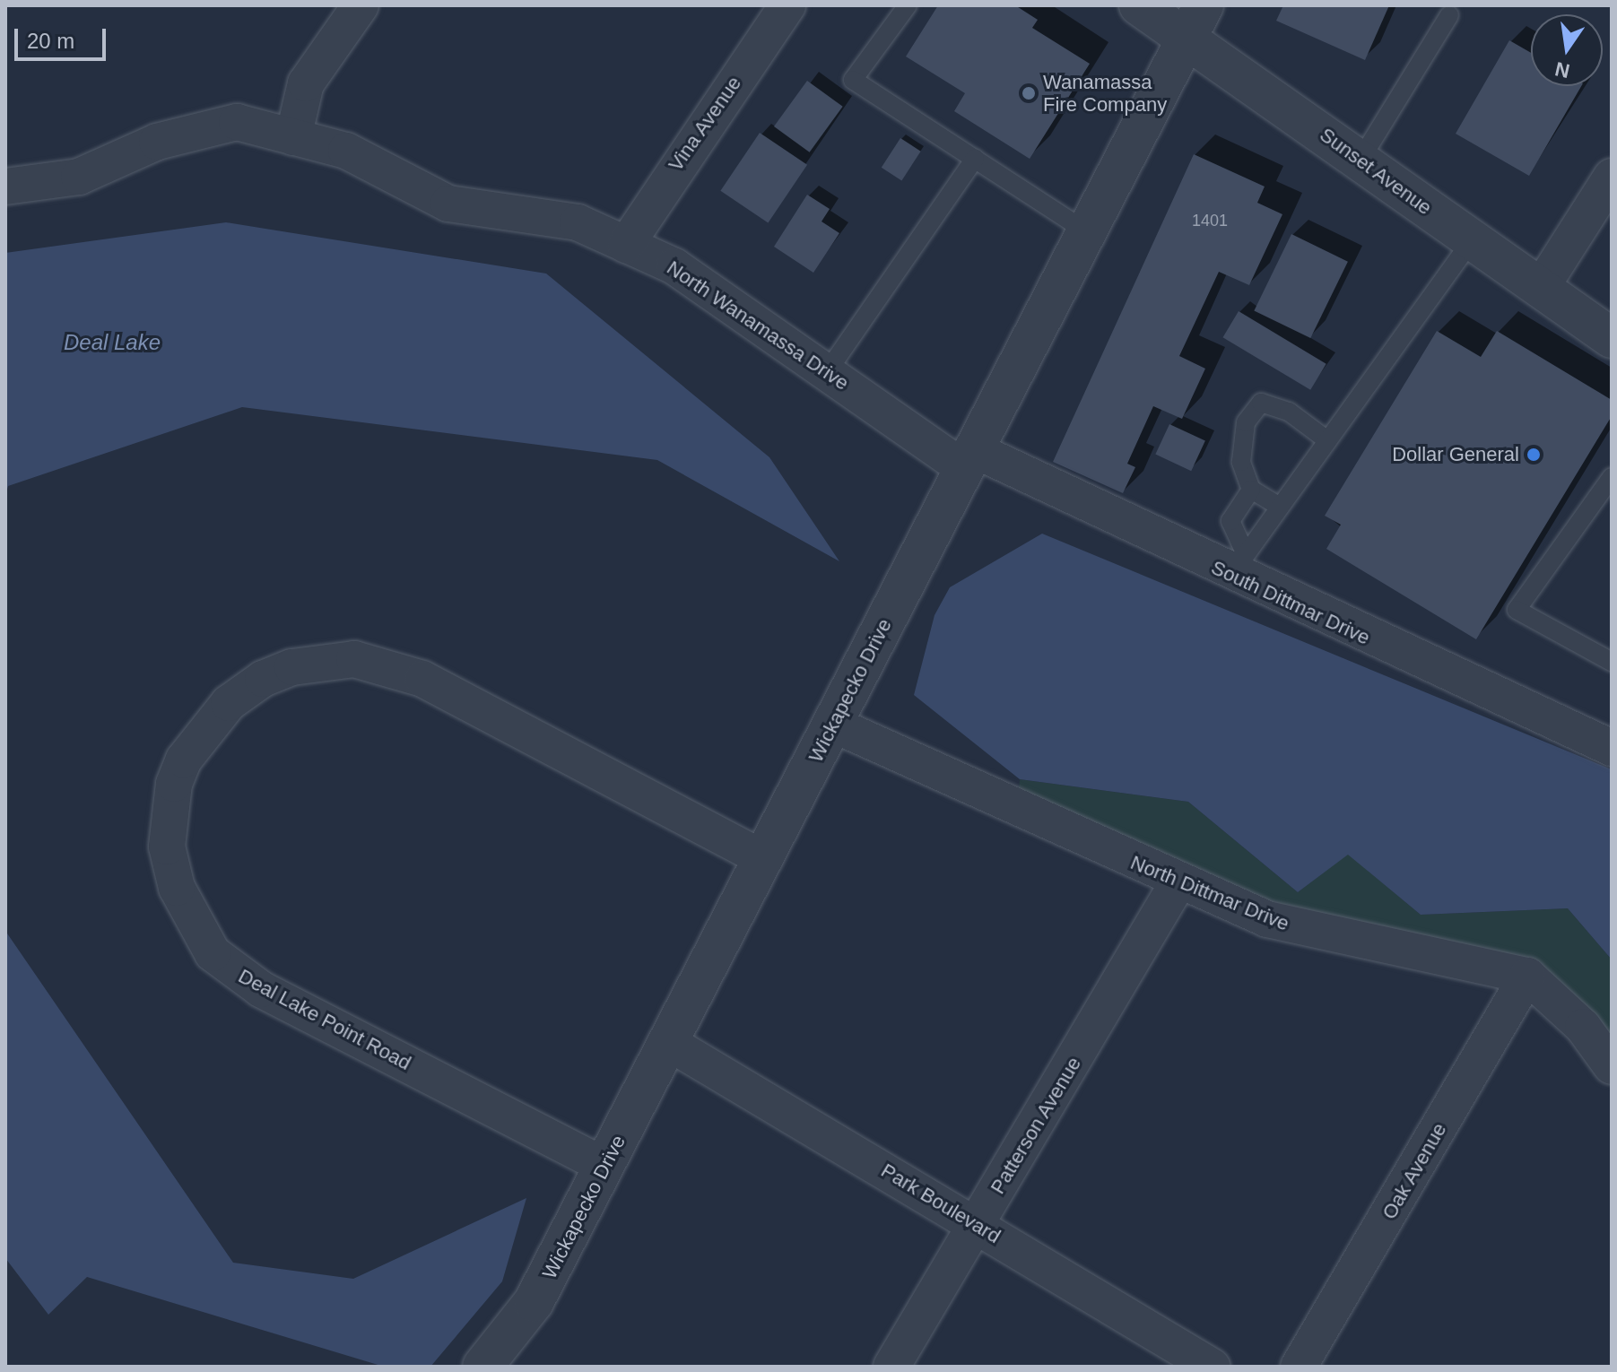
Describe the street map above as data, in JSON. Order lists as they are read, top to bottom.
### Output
{
  "streets": {
    "street": [
      "Vina Avenue",
      "Sunset Avenue",
      "North Wanamassa Drive",
      "South Dittmar Drive",
      "Wickapecko Drive",
      "North Dittmar Drive",
      "Deal Lake Point Road",
      "Patterson Avenue",
      "Oak Avenue",
      "Park Boulevard"
    ]
  },
  "crossings": [
    ["Vina Avenue", "North Wanamassa Drive"],
    ["Sunset Avenue", "Wickapecko Drive"],
    ["North Wanamassa Drive", "South Dittmar Drive"],
    ["North Wanamassa Drive", "Wickapecko Drive"],
    ["South Dittmar Drive", "Wickapecko Drive"],
    ["Wickapecko Drive", "North Dittmar Drive"],
    ["Wickapecko Drive", "Deal Lake Point Road"],
    ["Wickapecko Drive", "Park Boulevard"],
    ["North Dittmar Drive", "Patterson Avenue"],
    ["North Dittmar Drive", "Oak Avenue"],
    ["Patterson Avenue", "Park Boulevard"]
  ],
  "water": ["Deal Lake"],
  "places": ["Wanamassa Fire Company", "Dollar General"],
  "house_numbers": ["1401"],
  "scale_bar": "20 m",
  "north": "bottom"
}
